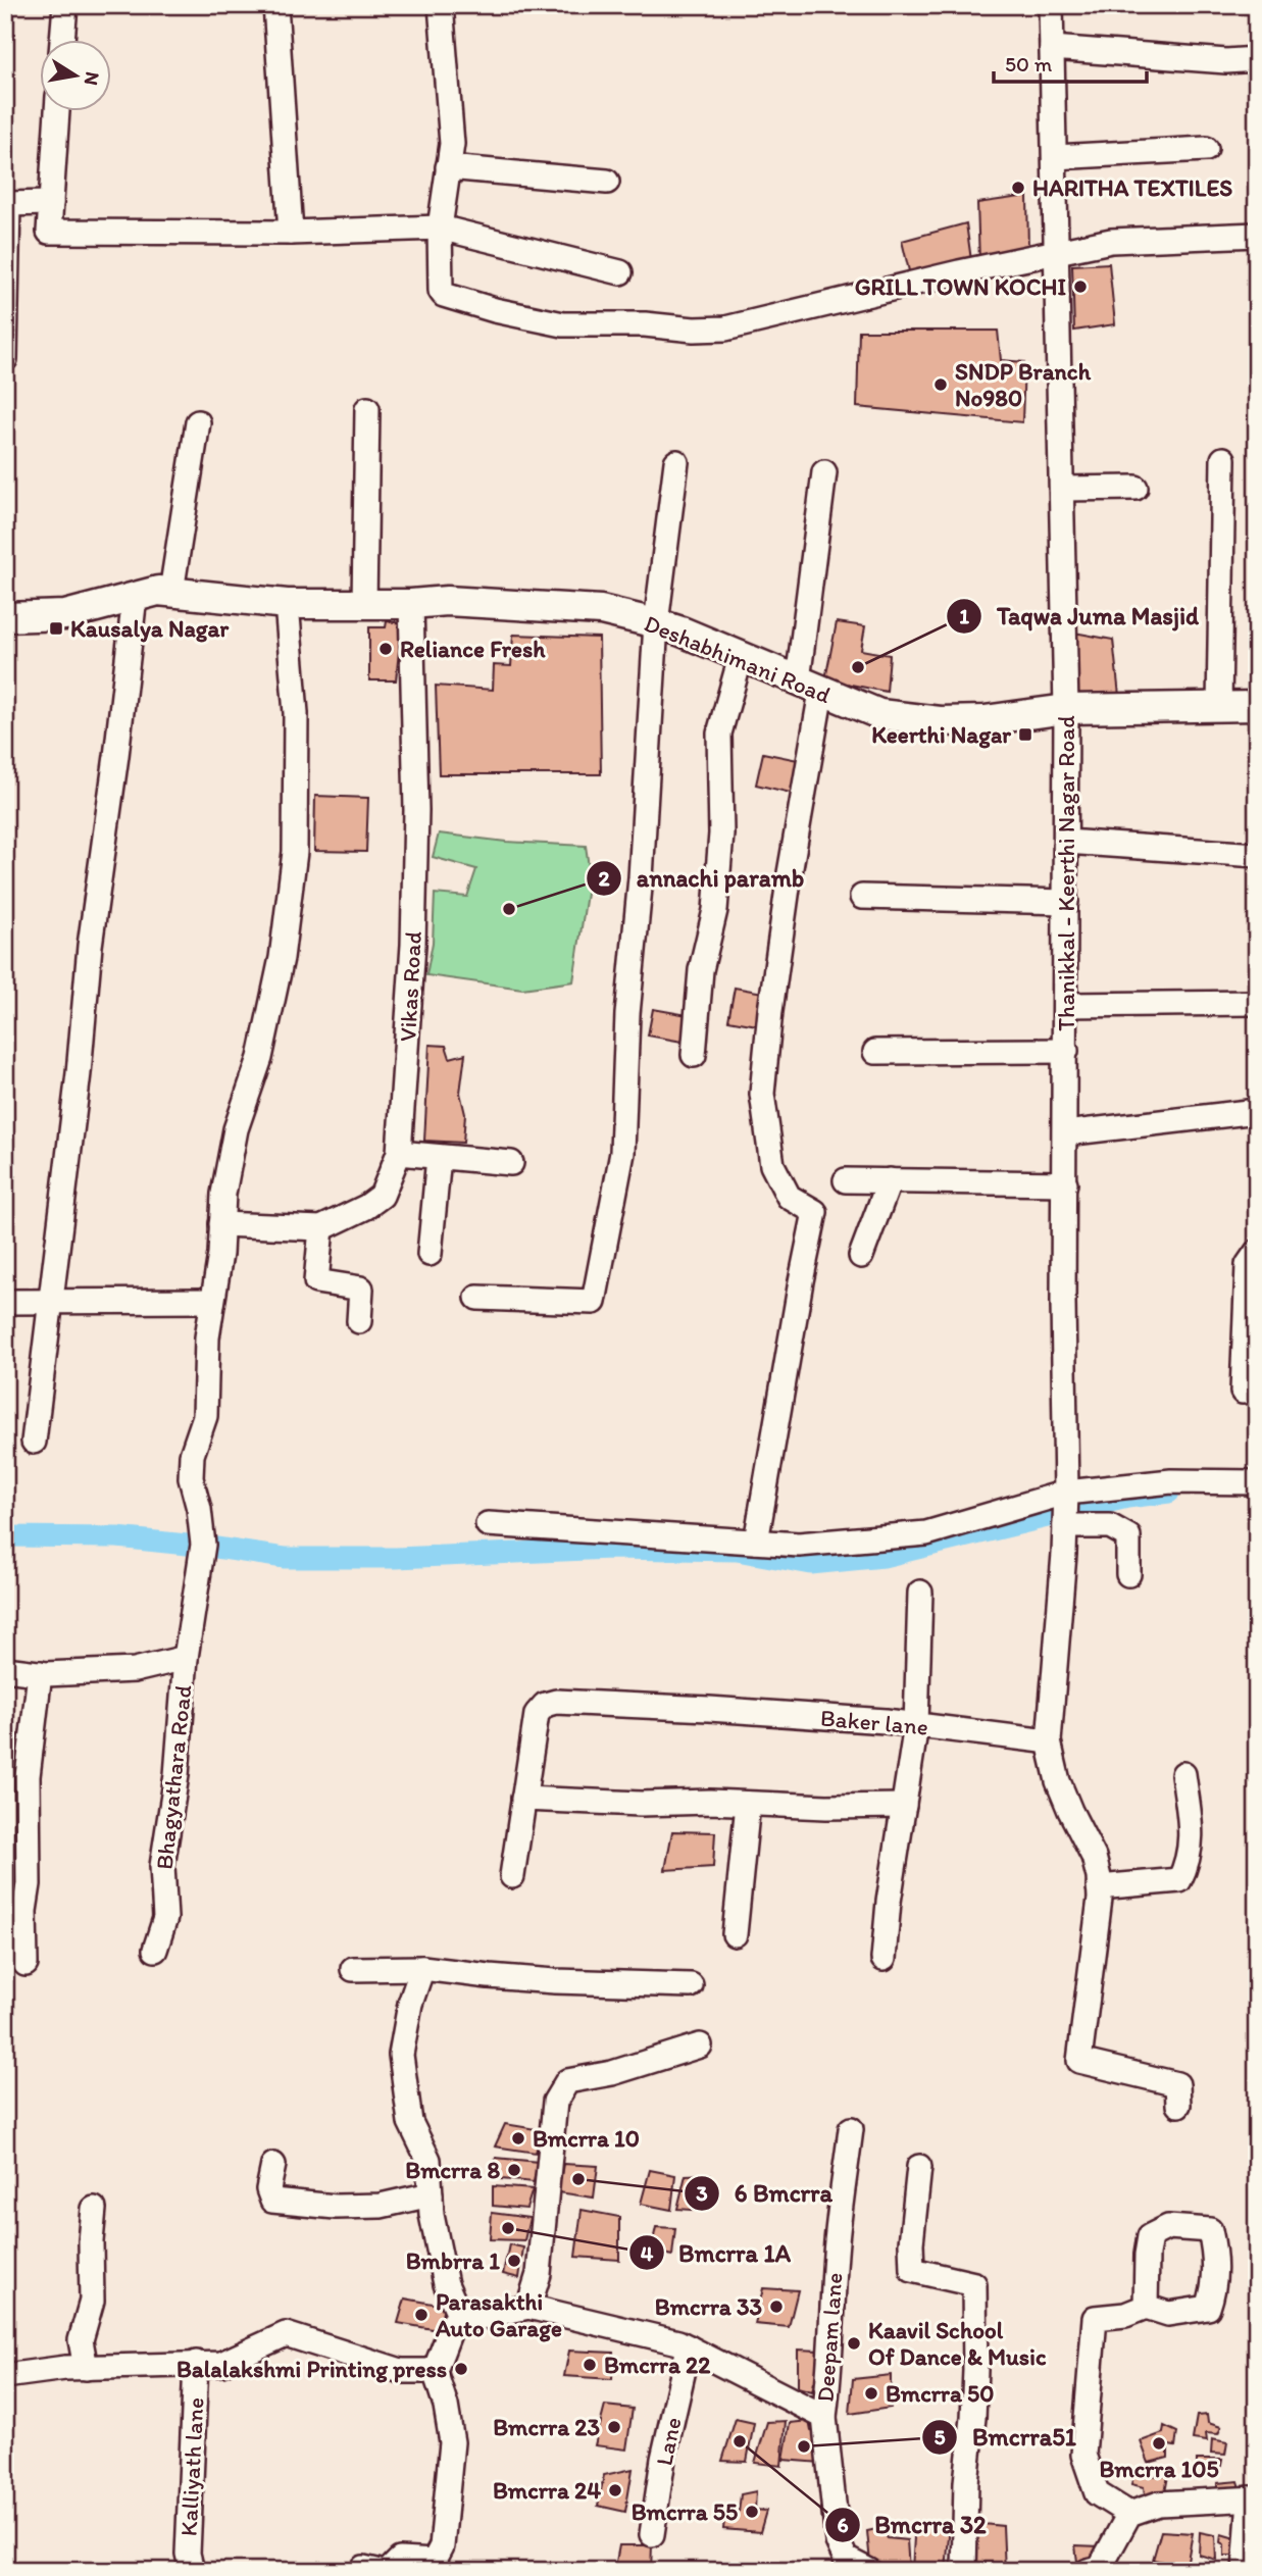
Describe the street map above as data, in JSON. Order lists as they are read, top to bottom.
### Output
{
  "streets": {
    "street": [
      "Deshabhimani Road",
      "Thanikkal - Keerthi Nagar Road",
      "Vikas Road",
      "Baker lane",
      "Bhagyathara Road",
      "Deepam lane",
      "Lane",
      "Kalliyath lane"
    ]
  },
  "crossings": [
    ["Deshabhimani Road", "Thanikkal - Keerthi Nagar Road"],
    ["Deshabhimani Road", "Vikas Road"],
    ["Thanikkal - Keerthi Nagar Road", "Baker lane"]
  ],
  "places": {
    "other": [
      "HARITHA TEXTILES",
      "GRILL TOWN KOCHI",
      "SNDP Branch No980",
      "Reliance Fresh",
      "Taqwa Juma Masjid",
      "annachi paramb",
      "Bmcrra 10",
      "Bmcrra 8",
      "6 Bmcrra",
      "Bmcrra 1A",
      "Bmbrra 1",
      "Bmcrra 33",
      "Parasakthi Auto Garage",
      "Kaavil School Of Dance & Music",
      "Bmcrra 22",
      "Balalakshmi Printing press",
      "Bmcrra 50",
      "Bmcrra 23",
      "Bmcrra 32",
      "Bmcrra 105",
      "Bmcrra51",
      "Bmcrra 24",
      "Bmcrra 55"
    ],
    "transit": ["Kausalya Nagar", "Keerthi Nagar"]
  },
  "scale_bar": "50 m",
  "north": "right"
}
